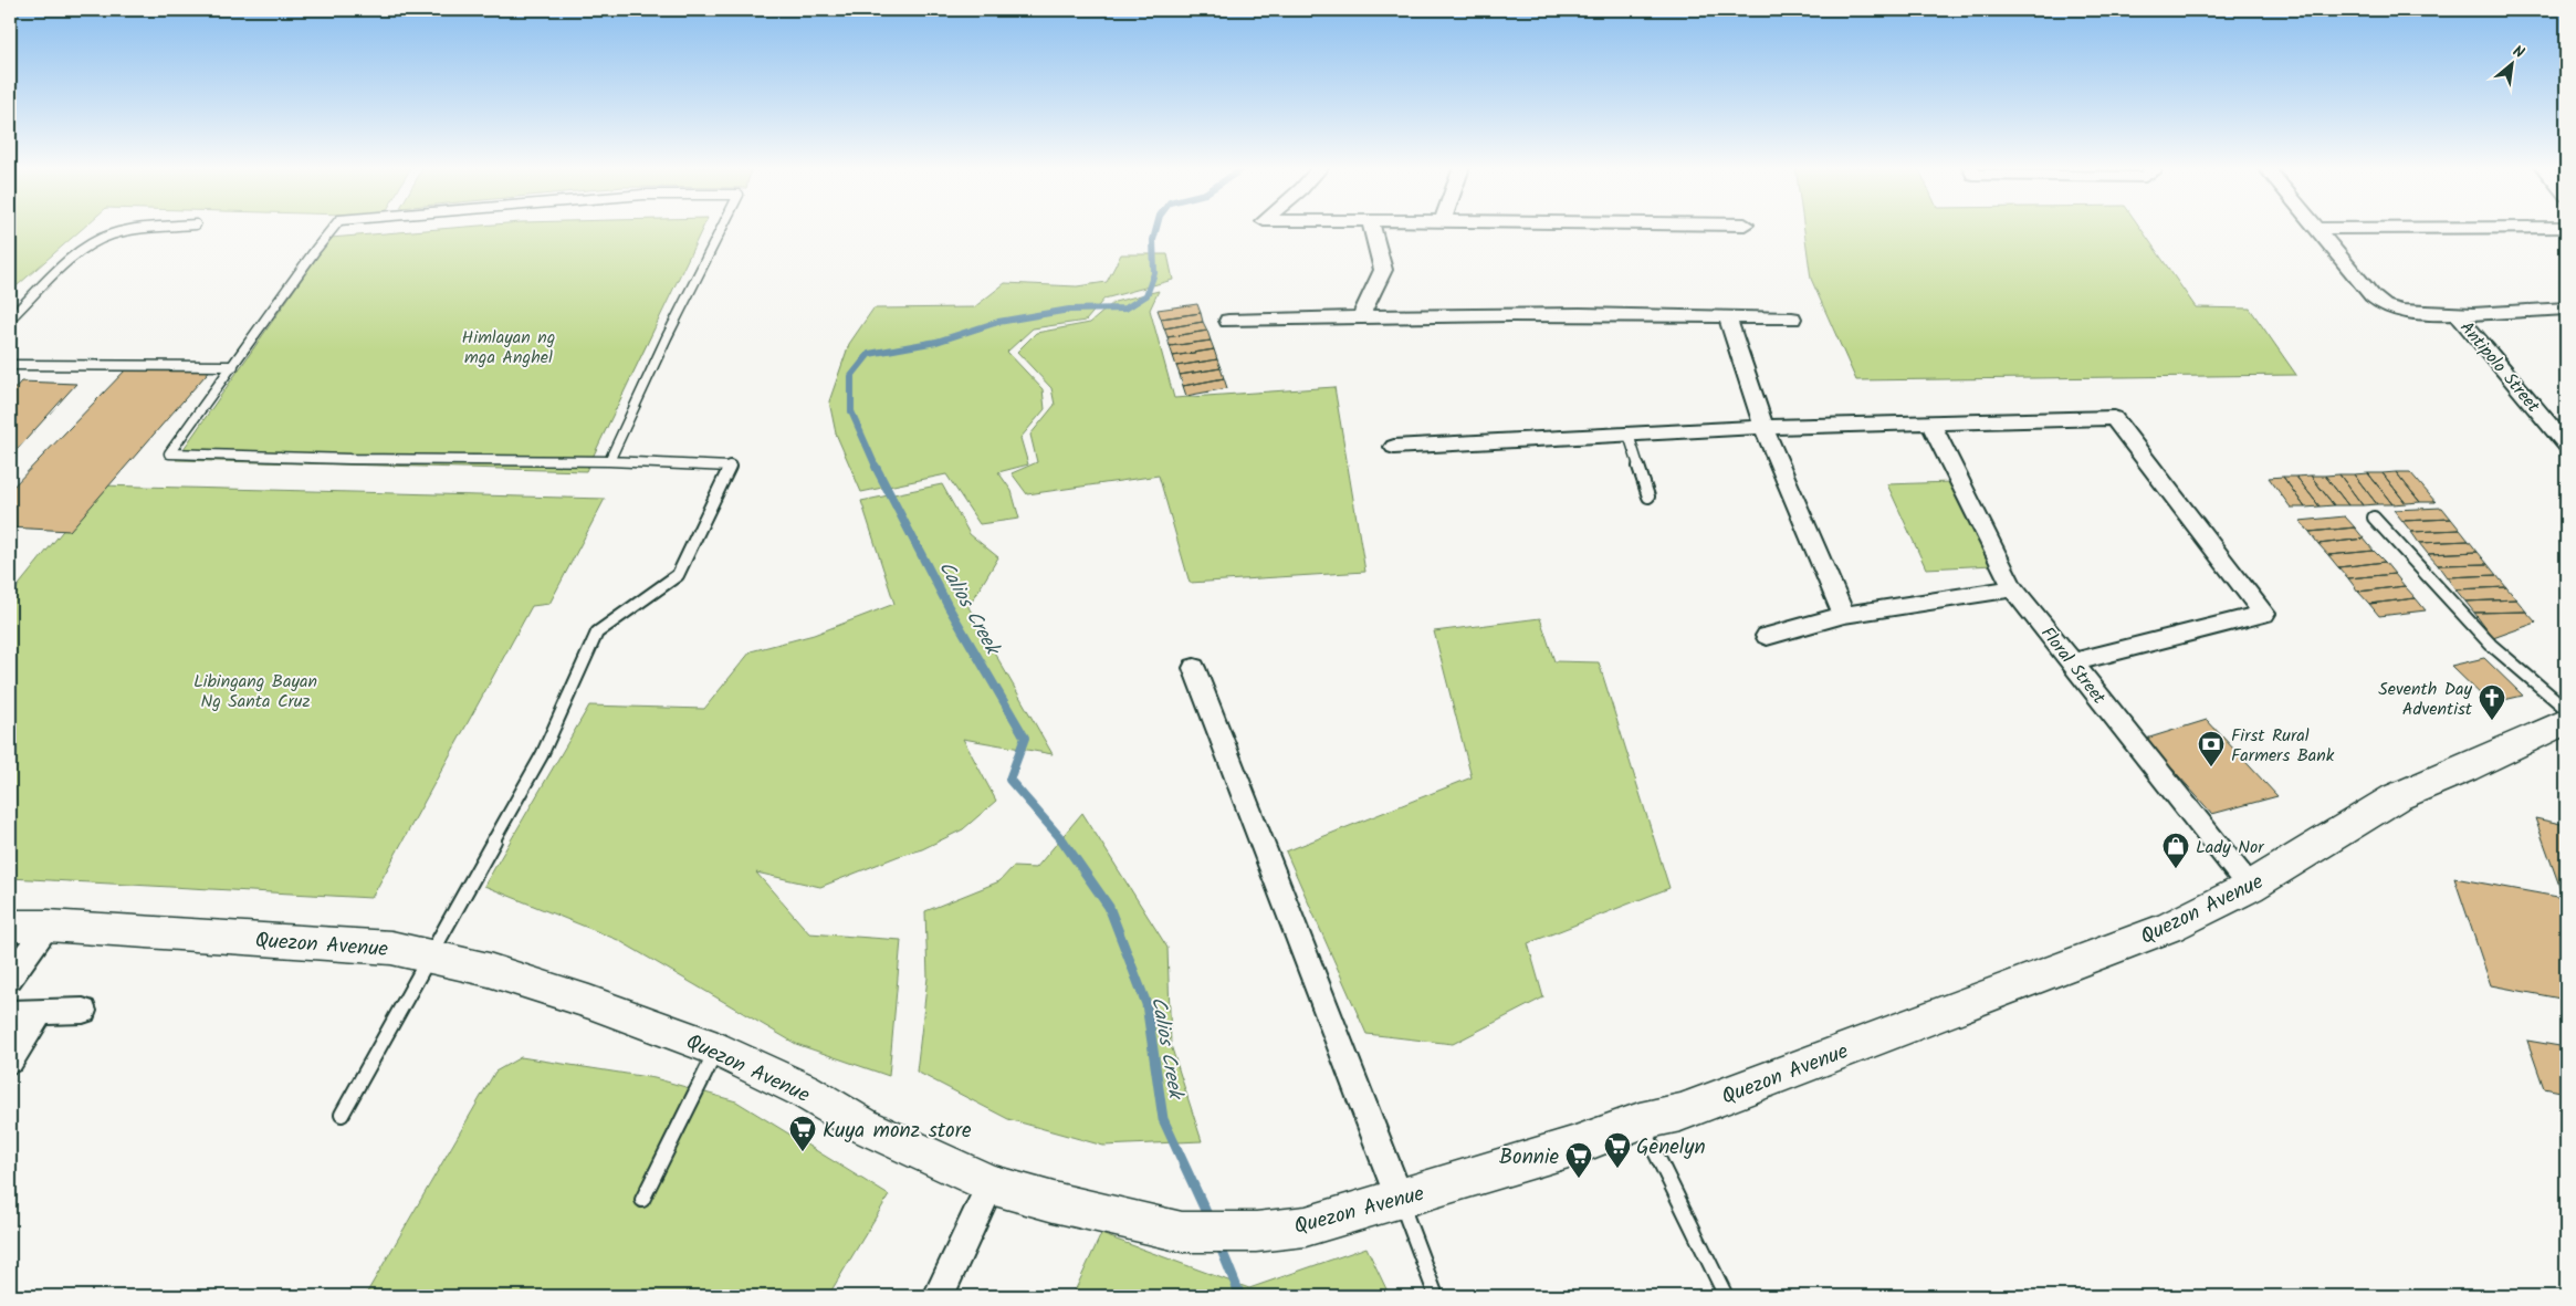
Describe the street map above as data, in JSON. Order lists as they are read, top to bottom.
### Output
{
  "streets": {
    "main road": ["Quezon Avenue"],
    "street": ["Antipolo Street", "Floral Street"]
  },
  "crossings": [
    ["Floral Street", "Quezon Avenue"]
  ],
  "water": ["Calios Creek"],
  "parks": ["Himlayan ng mga Anghel", "Libingang Bayan Ng Santa Cruz"],
  "places": {
    "church": ["Seventh Day Adventist"],
    "bank": ["First Rural Farmers Bank"],
    "shop": ["Lady Nor"],
    "supermarket": ["Kuya monz store", "Genelyn", "Bonnie"]
  },
  "north": "top right"
}
